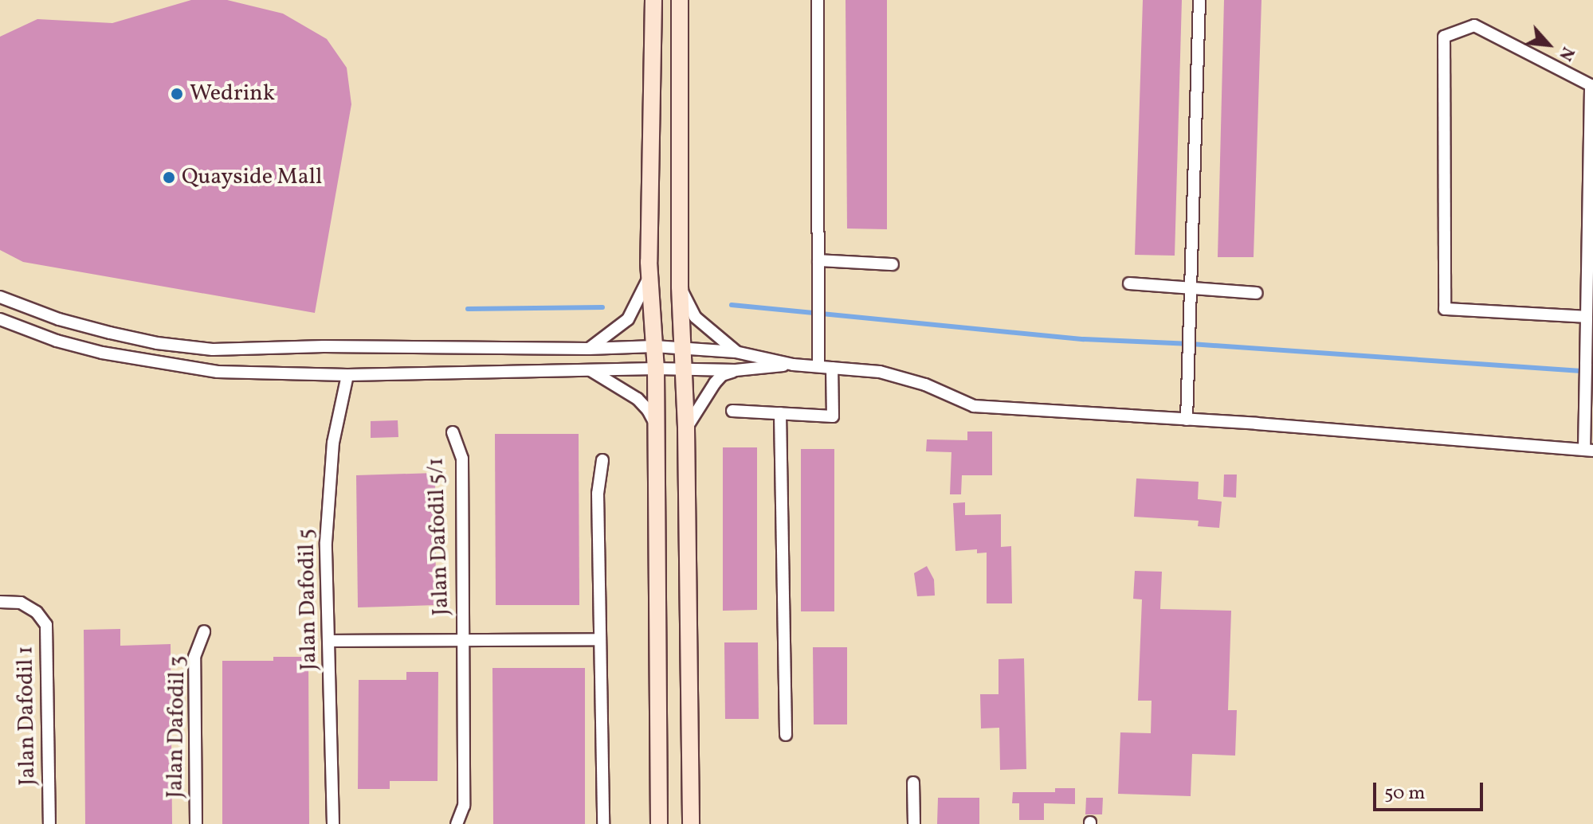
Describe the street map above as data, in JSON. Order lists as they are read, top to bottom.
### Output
{
  "streets": {
    "street": [
      "Jalan Dafodil 5/1",
      "Jalan Dafodil 5",
      "Jalan Dafodil 1",
      "Jalan Dafodil 3"
    ]
  },
  "places": ["Wedrink", "Quayside Mall"],
  "scale_bar": "50 m",
  "north": "bottom right"
}
